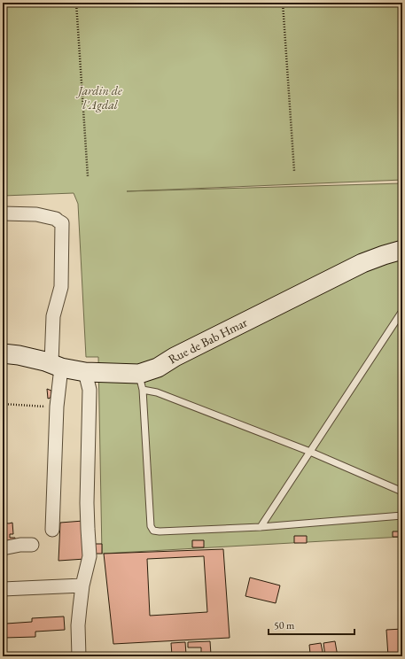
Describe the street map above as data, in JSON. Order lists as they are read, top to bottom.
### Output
{
  "streets": {
    "main road": ["Rue de Bab Hmar"]
  },
  "parks": ["Jardin de l'Agdal"],
  "scale_bar": "50 m"
}
